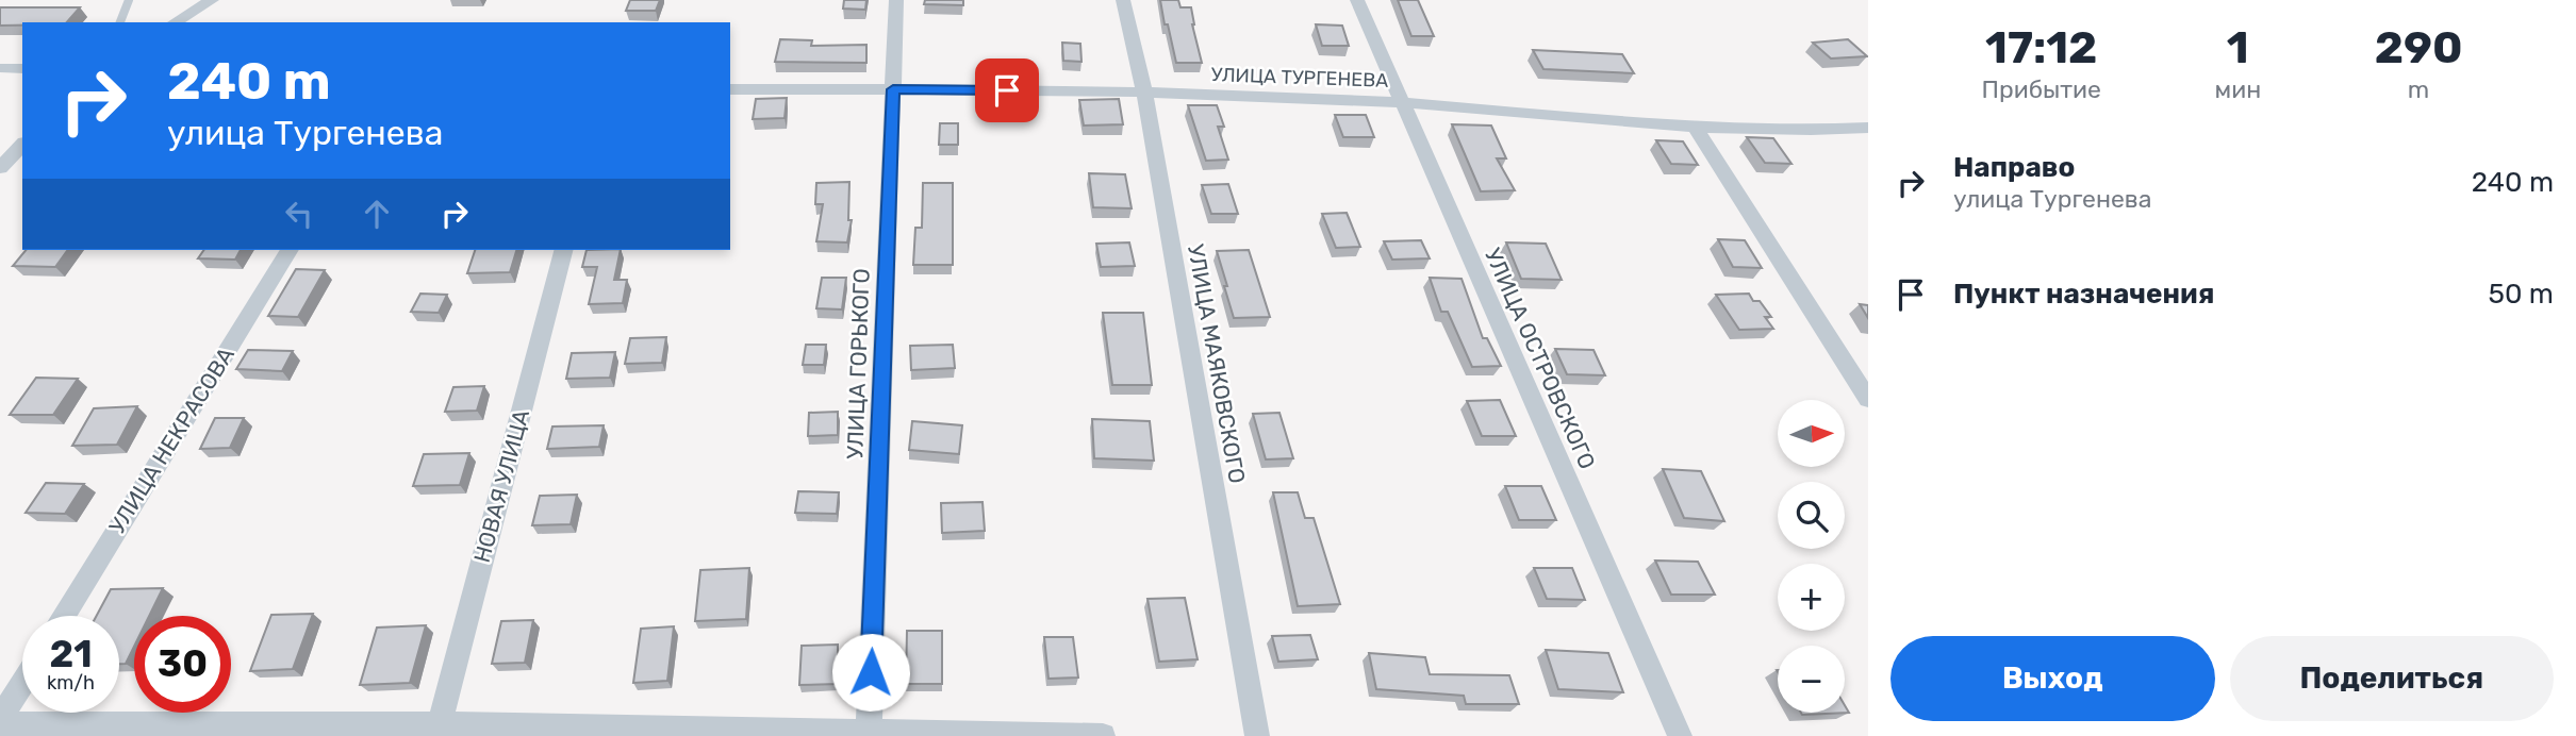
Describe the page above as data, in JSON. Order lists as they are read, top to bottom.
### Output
{
  "streets": {
    "street": [
      "УЛИЦА ТУРГЕНЕВА",
      "УЛИЦА ОСТРОВСКОГО",
      "УЛИЦА ГОРЬКОГО",
      "УЛИЦА МАЯКОВСКОГО",
      "УЛИЦА НЕКРАСОВА",
      "НОВАЯ УЛИЦА"
    ]
  },
  "crossings": [
    ["УЛИЦА ТУРГЕНЕВА", "УЛИЦА ОСТРОВСКОГО"],
    ["УЛИЦА ТУРГЕНЕВА", "УЛИЦА ГОРЬКОГО"],
    ["УЛИЦА ТУРГЕНЕВА", "УЛИЦА МАЯКОВСКОГО"]
  ],
  "north": "right",
  "page": {
    "eta": [
      "17:12",
      "Прибытие",
      "1",
      "мин",
      "290",
      "m"
    ],
    "turn": ["240 m", "улица Тургенева"],
    "list": [
      {
        "name": "Направо",
        "note": "улица Тургенева",
        "value": "240 m"
      },
      {
        "name": "Пункт назначения",
        "value": "50 m"
      }
    ],
    "map_buttons": ["+", "−"],
    "speed": "21 km/h",
    "limit": "30",
    "buttons": ["Выход", "Поделиться"]
  }
}
